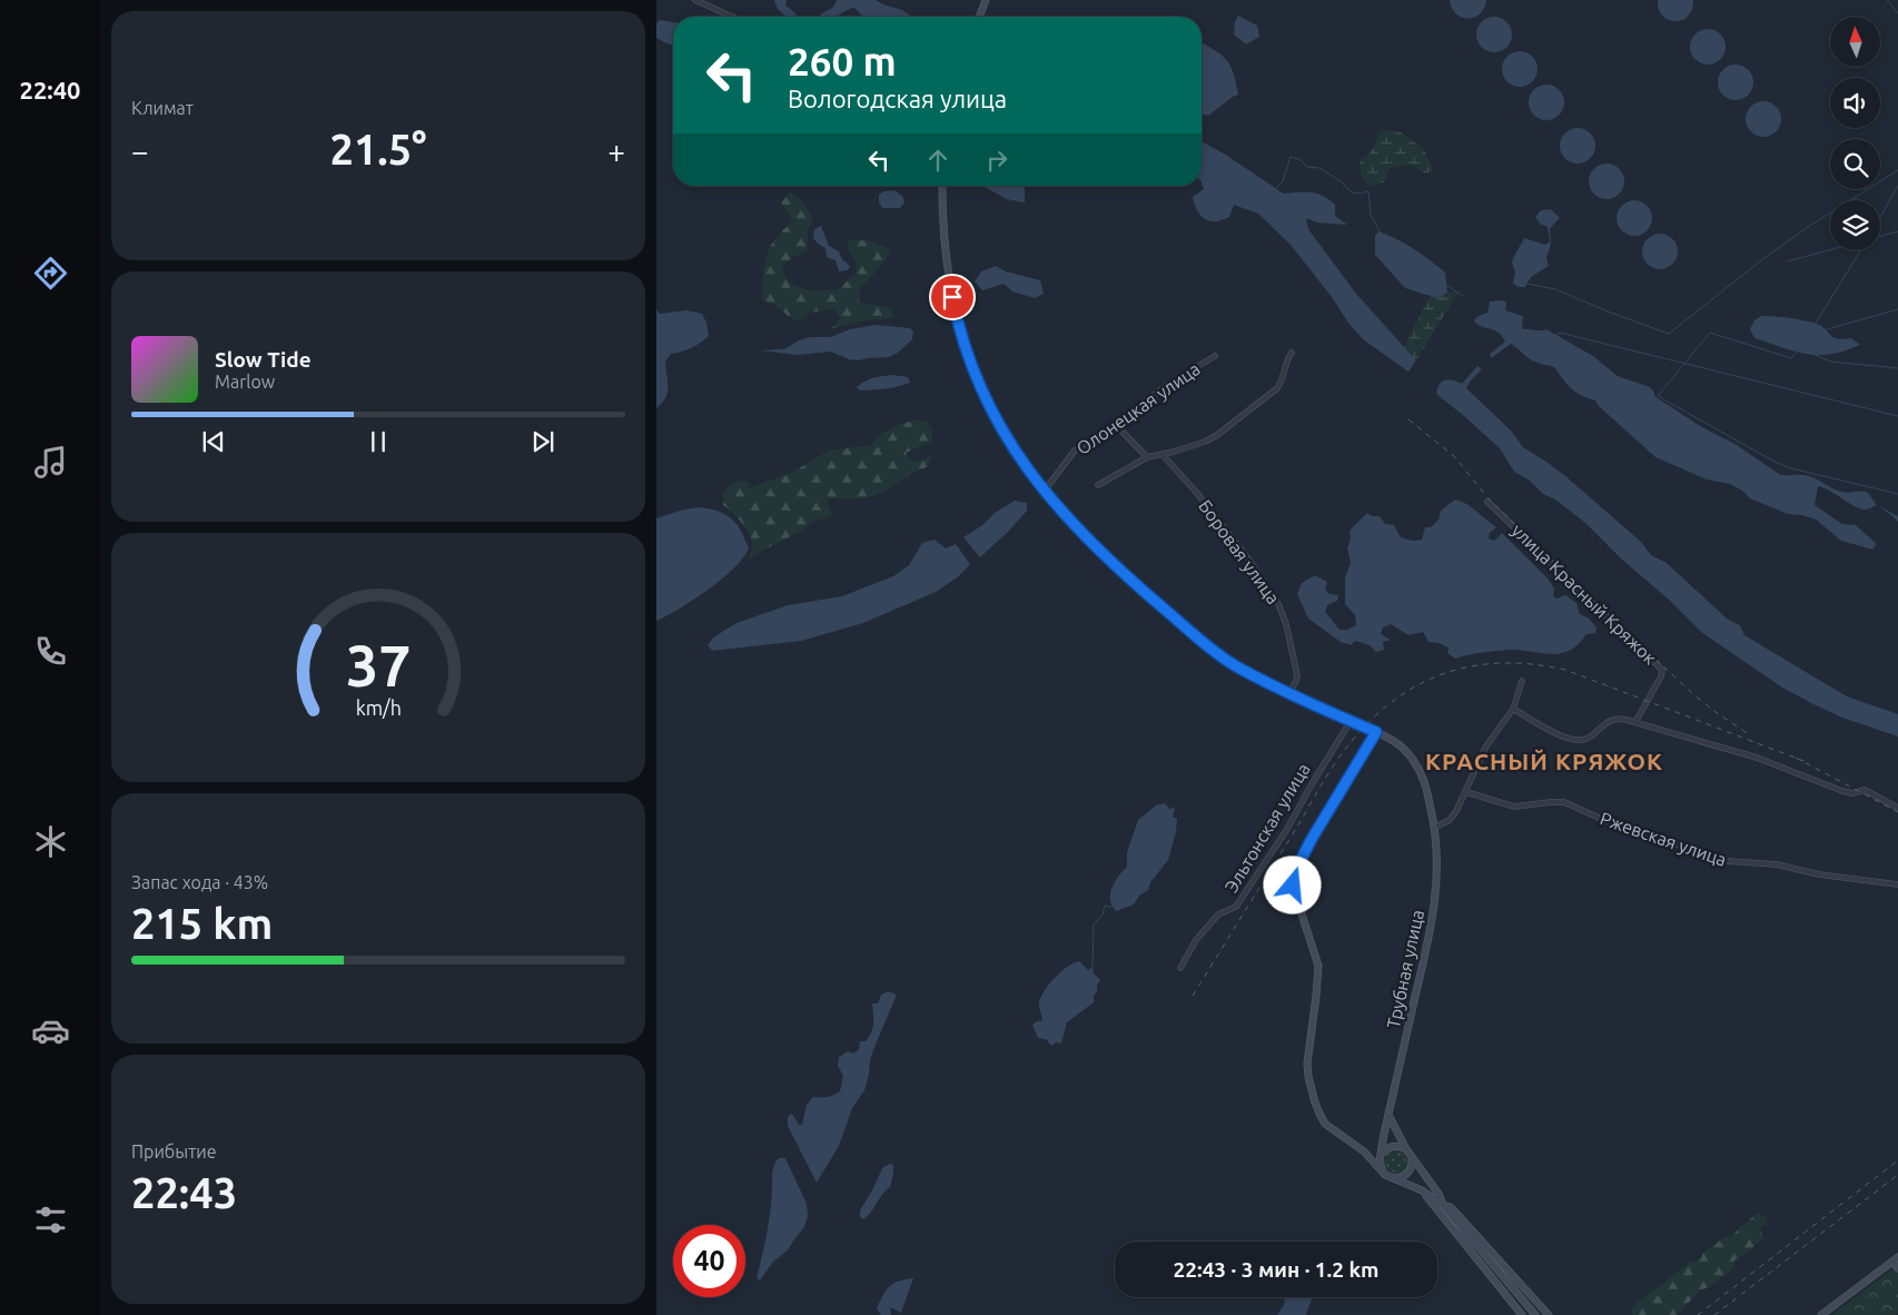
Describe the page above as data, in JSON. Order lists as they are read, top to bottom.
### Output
{
  "streets": {
    "main road": ["Трубная улица"],
    "street": [
      "Олонецкая улица",
      "Боровая улица",
      "улица Красный Кряжок",
      "Эльтонская улица",
      "Ржевская улица"
    ]
  },
  "crossings": [
    ["Олонецкая улица", "Трубная улица"],
    ["Боровая улица", "Трубная улица"],
    ["Эльтонская улица", "Трубная улица"]
  ],
  "districts": ["КРАСНЫЙ КРЯЖОК"],
  "north": "top",
  "page": {
    "tabs": "22:40",
    "tile": [
      "Климат",
      ["Запас хода · 43%", "215 km"],
      ["Прибытие", "22:43"]
    ],
    "turn": ["260 m", "Вологодская улица"],
    "heat": ["−", "21.5°", "+"],
    "song": ["Slow Tide", "Marlow"],
    "limit": "40",
    "trip": "22:43 · 3 мин · 1.2 km",
    "gauge": ["37", "km/h"]
  }
}
